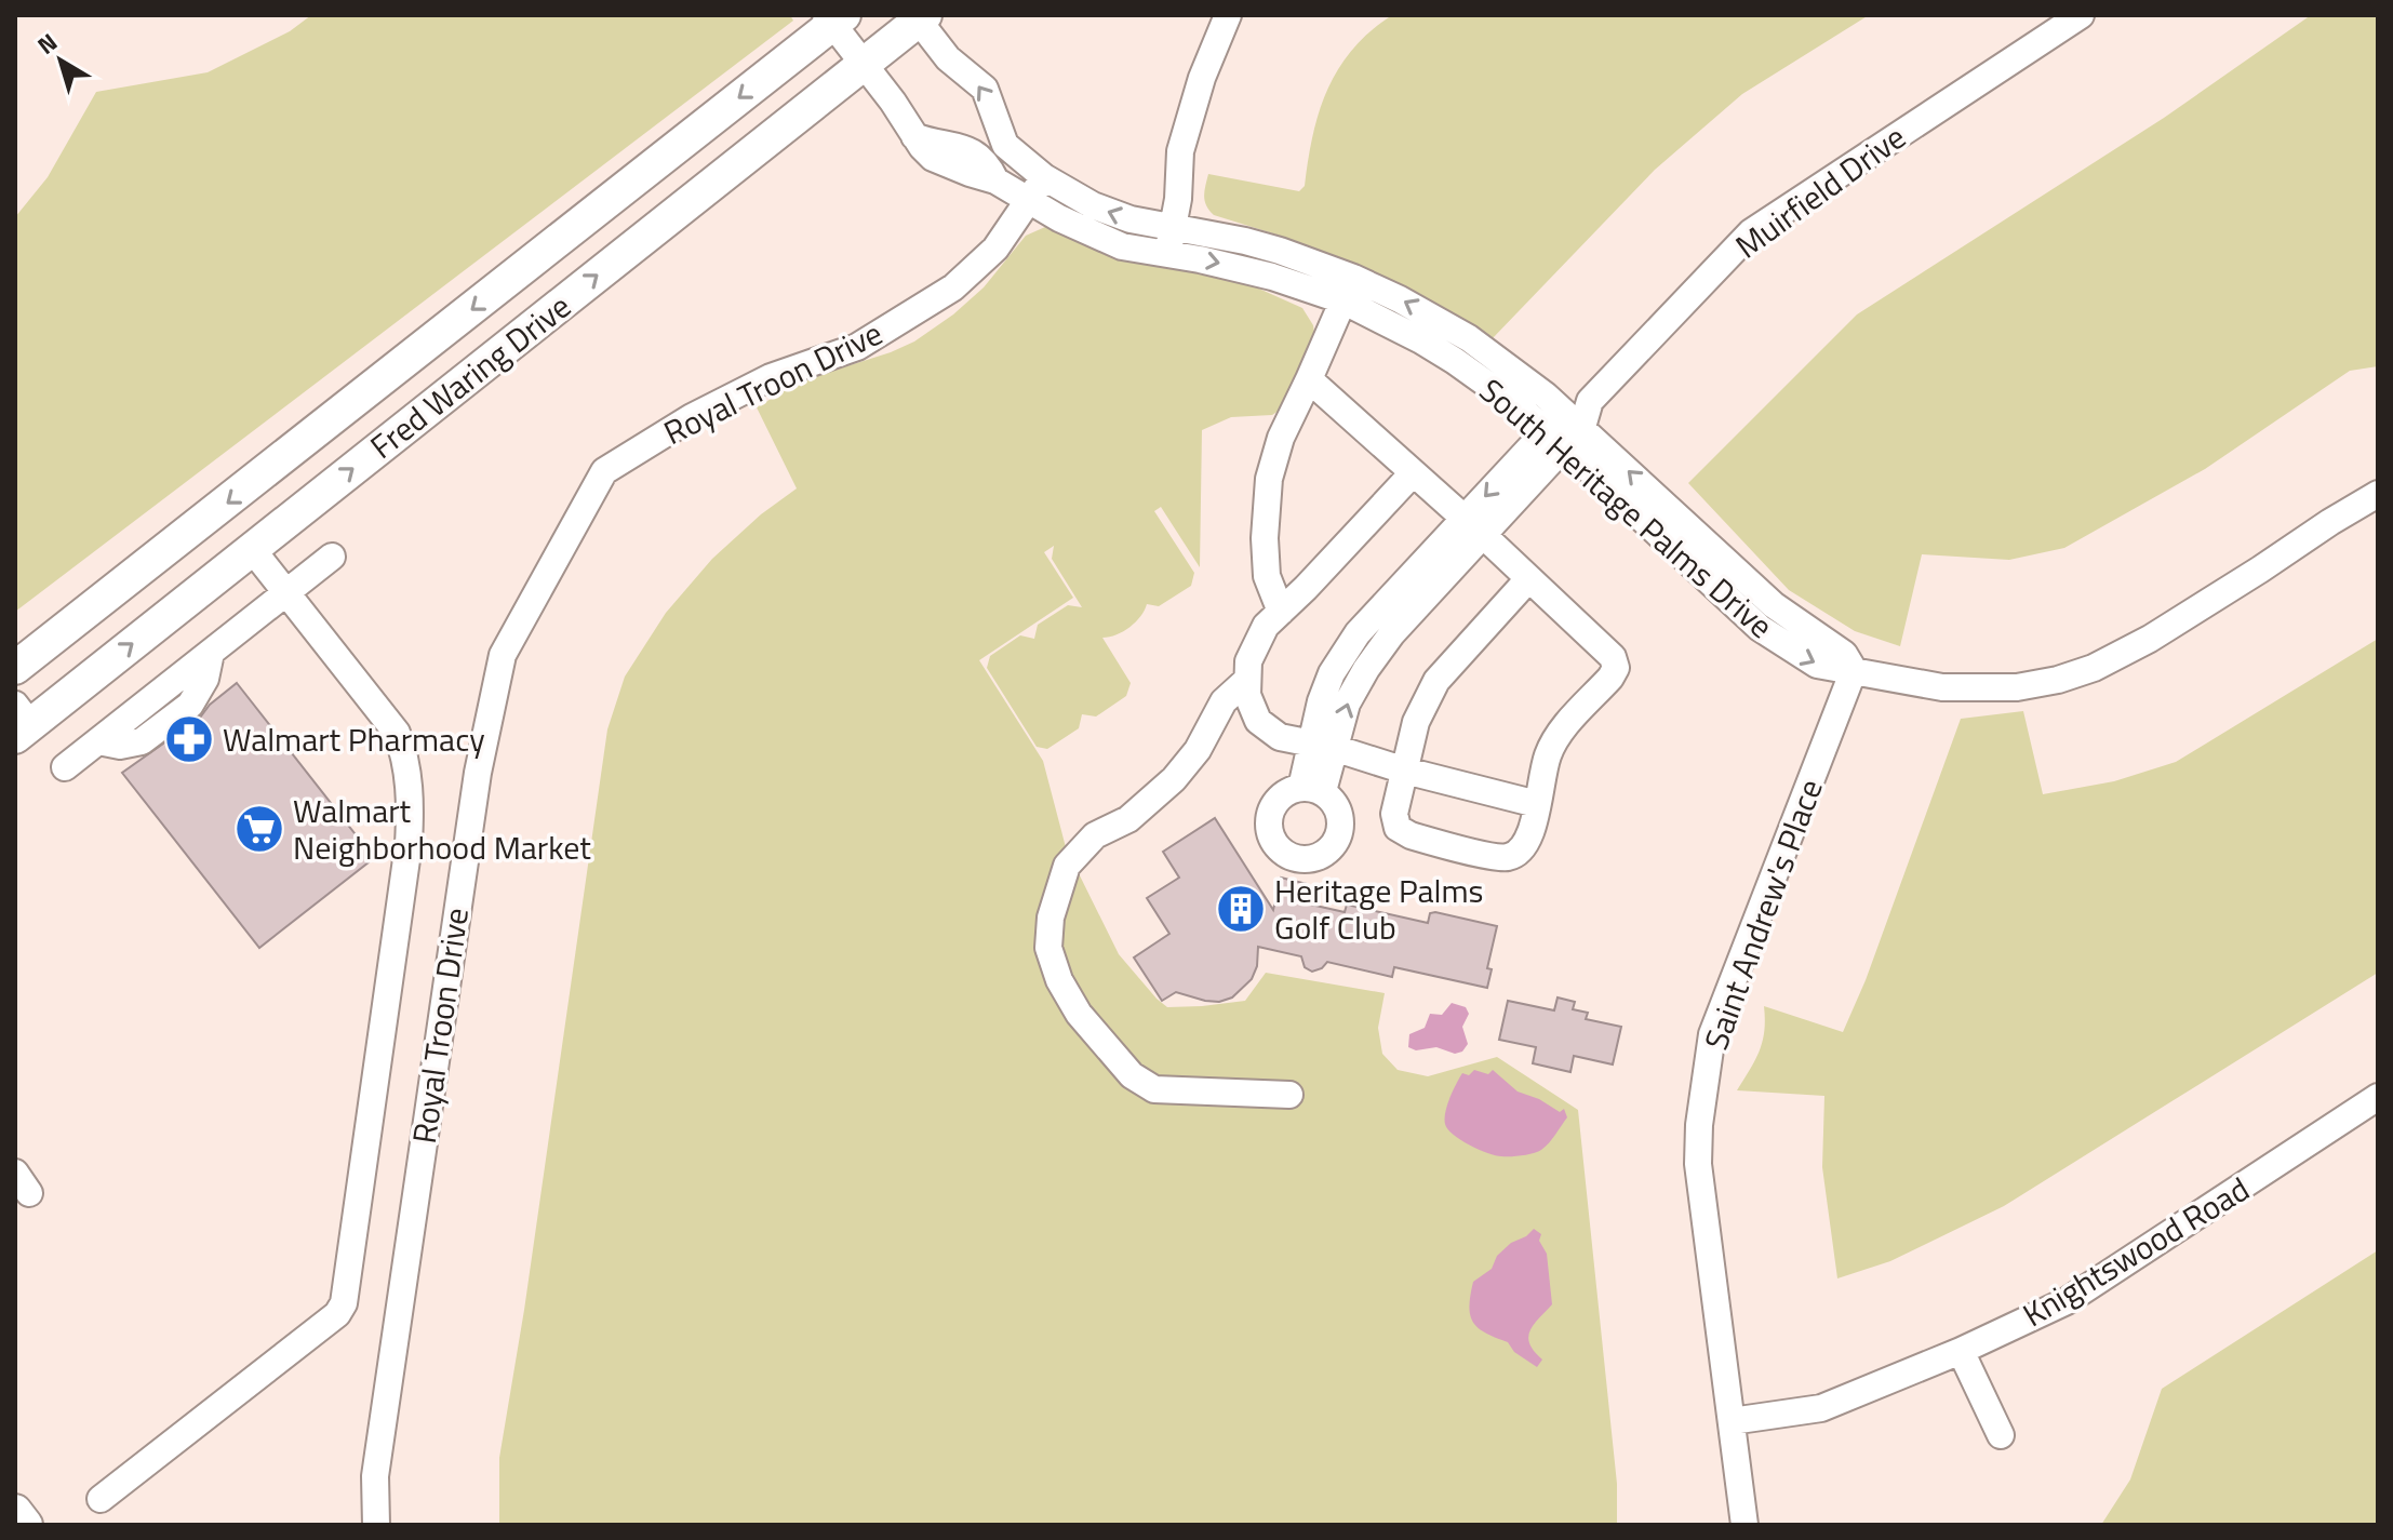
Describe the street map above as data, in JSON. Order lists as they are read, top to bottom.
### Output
{
  "streets": {
    "main road": ["Fred Waring Drive"],
    "street": [
      "Muirfield Drive",
      "Royal Troon Drive",
      "South Heritage Palms Drive",
      "Saint Andrew's Place",
      "Knightswood Road"
    ]
  },
  "crossings": [
    ["Muirfield Drive", "South Heritage Palms Drive"],
    ["Fred Waring Drive", "South Heritage Palms Drive"],
    ["Royal Troon Drive", "South Heritage Palms Drive"],
    ["South Heritage Palms Drive", "Saint Andrew's Place"],
    ["Saint Andrew's Place", "Knightswood Road"]
  ],
  "places": {
    "pharmacy": ["Walmart Pharmacy"],
    "supermarket": ["Walmart Neighborhood Market"],
    "building": ["Heritage Palms Golf Club"]
  },
  "north": "top left"
}
